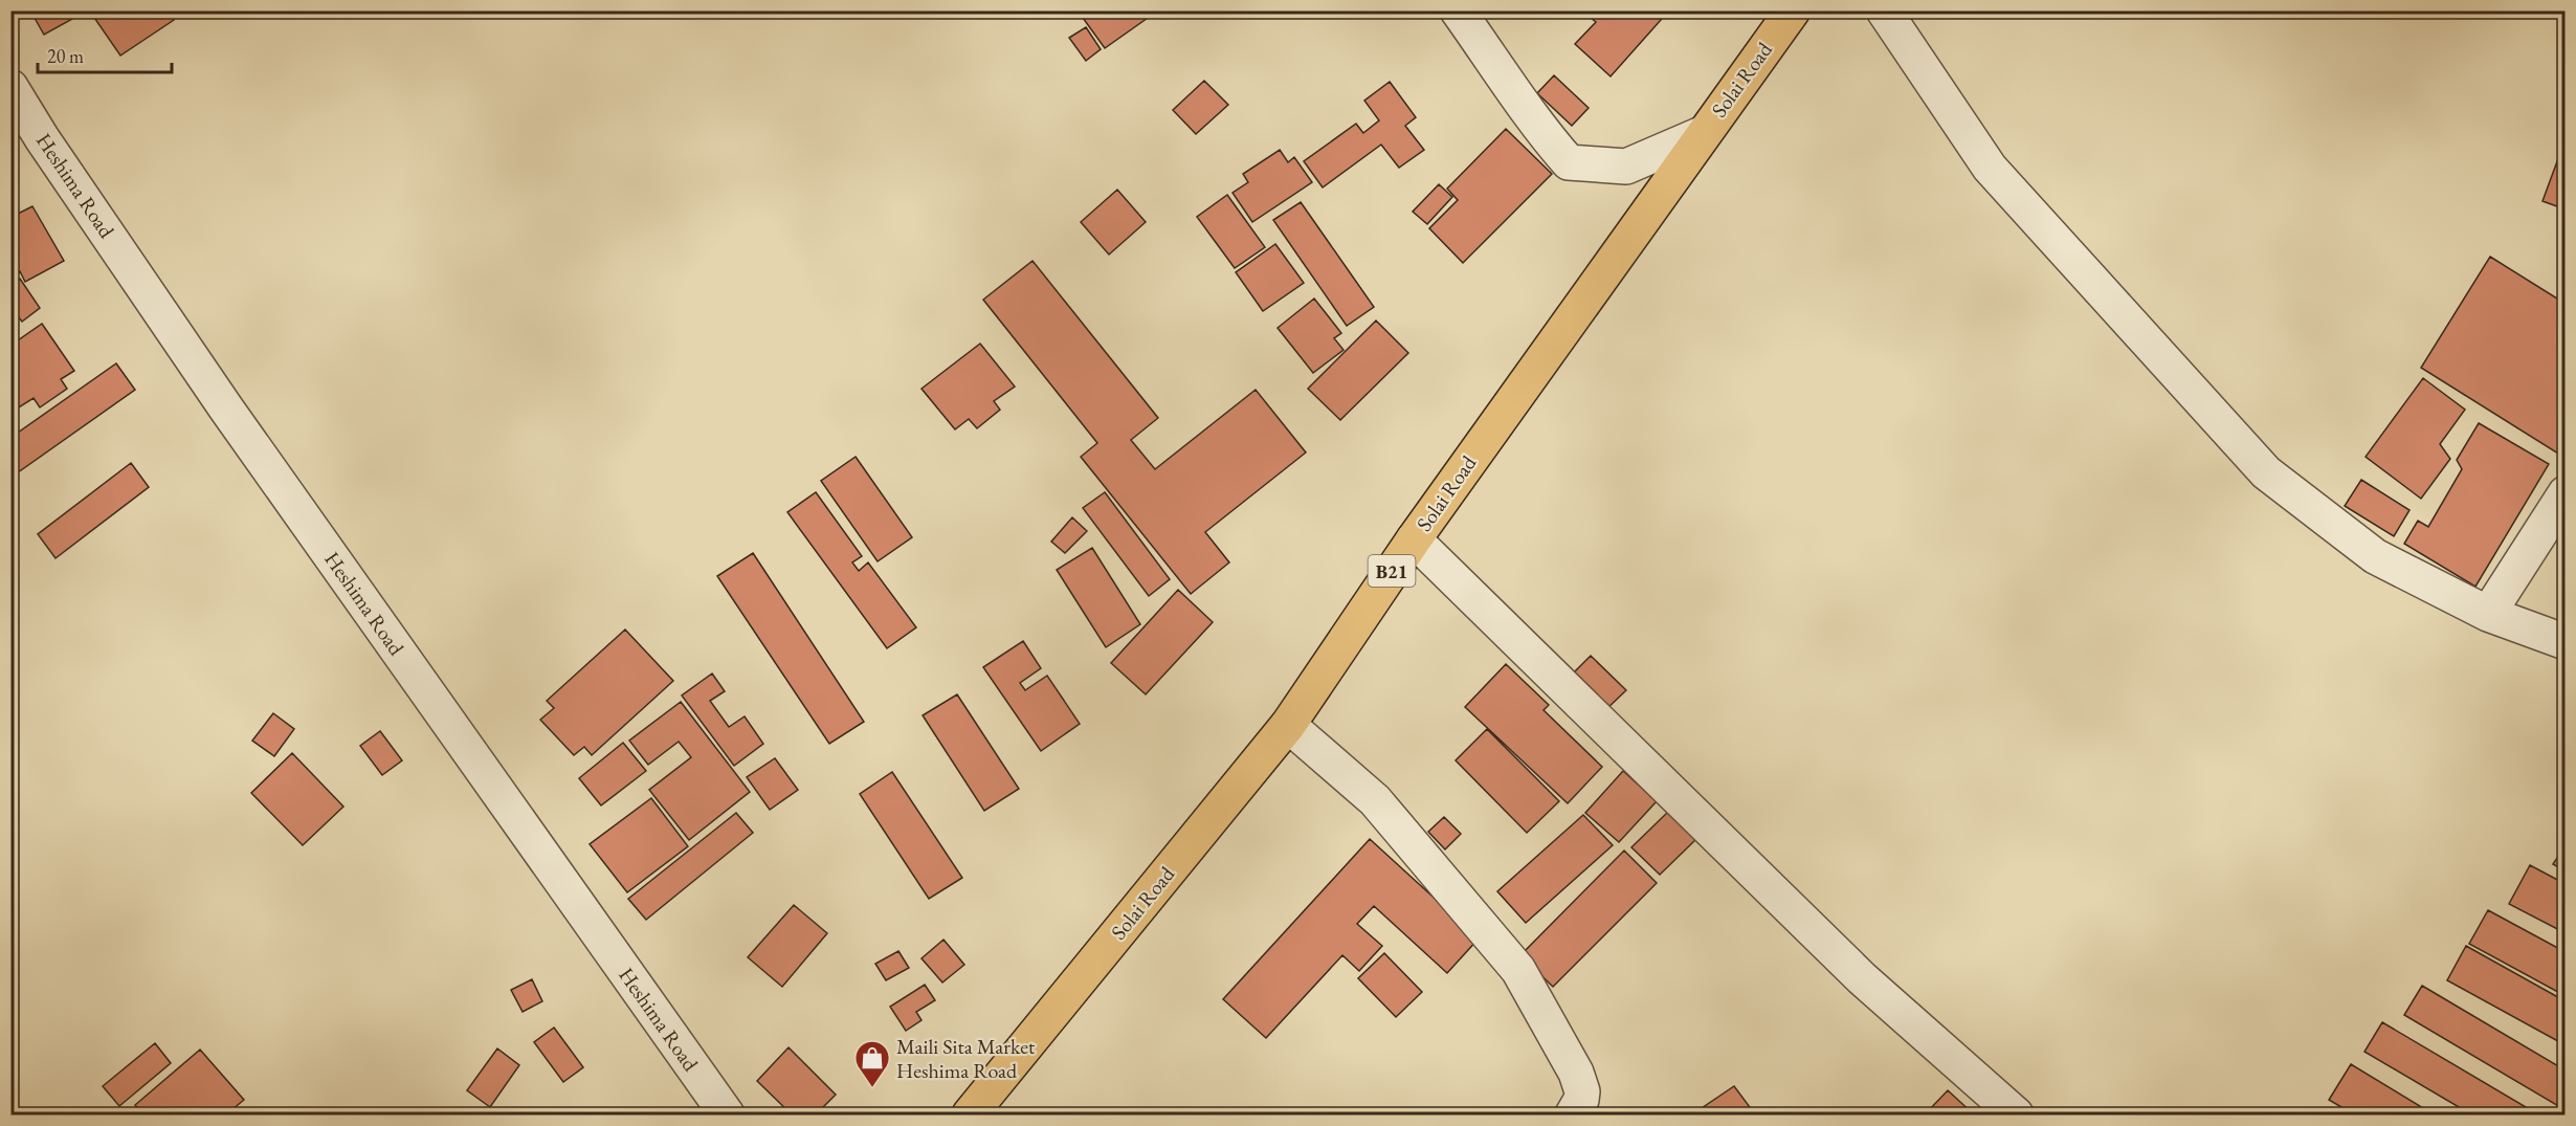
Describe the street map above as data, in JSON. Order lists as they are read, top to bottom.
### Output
{
  "streets": {
    "highway": ["Solai Road", "B21"],
    "street": ["Heshima Road"]
  },
  "places": {
    "shop": ["Maili Sita Market Heshima Road"]
  },
  "scale_bar": "20 m"
}
